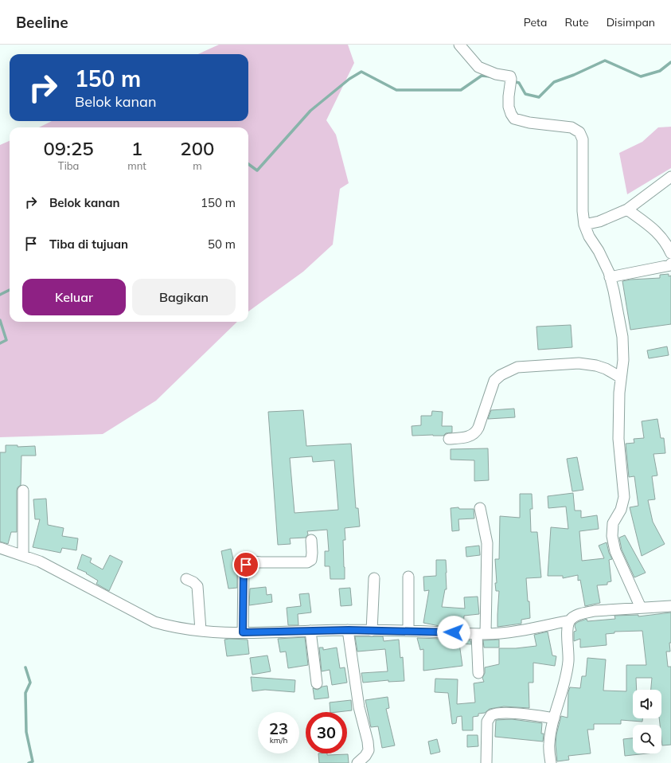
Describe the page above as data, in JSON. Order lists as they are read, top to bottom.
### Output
{
  "page": {
    "header": "Beeline",
    "nav": ["Peta", "Rute", "Disimpan"],
    "turn": ["150 m", "Belok kanan"],
    "eta": [
      "09:25",
      "Tiba",
      "1",
      "mnt",
      "200",
      "m"
    ],
    "list": [
      {
        "name": "Belok kanan",
        "value": "150 m"
      },
      {
        "name": "Tiba di tujuan",
        "value": "50 m"
      }
    ],
    "buttons": ["Keluar", "Bagikan"],
    "speed": "23 km/h",
    "limit": "30"
  }
}
